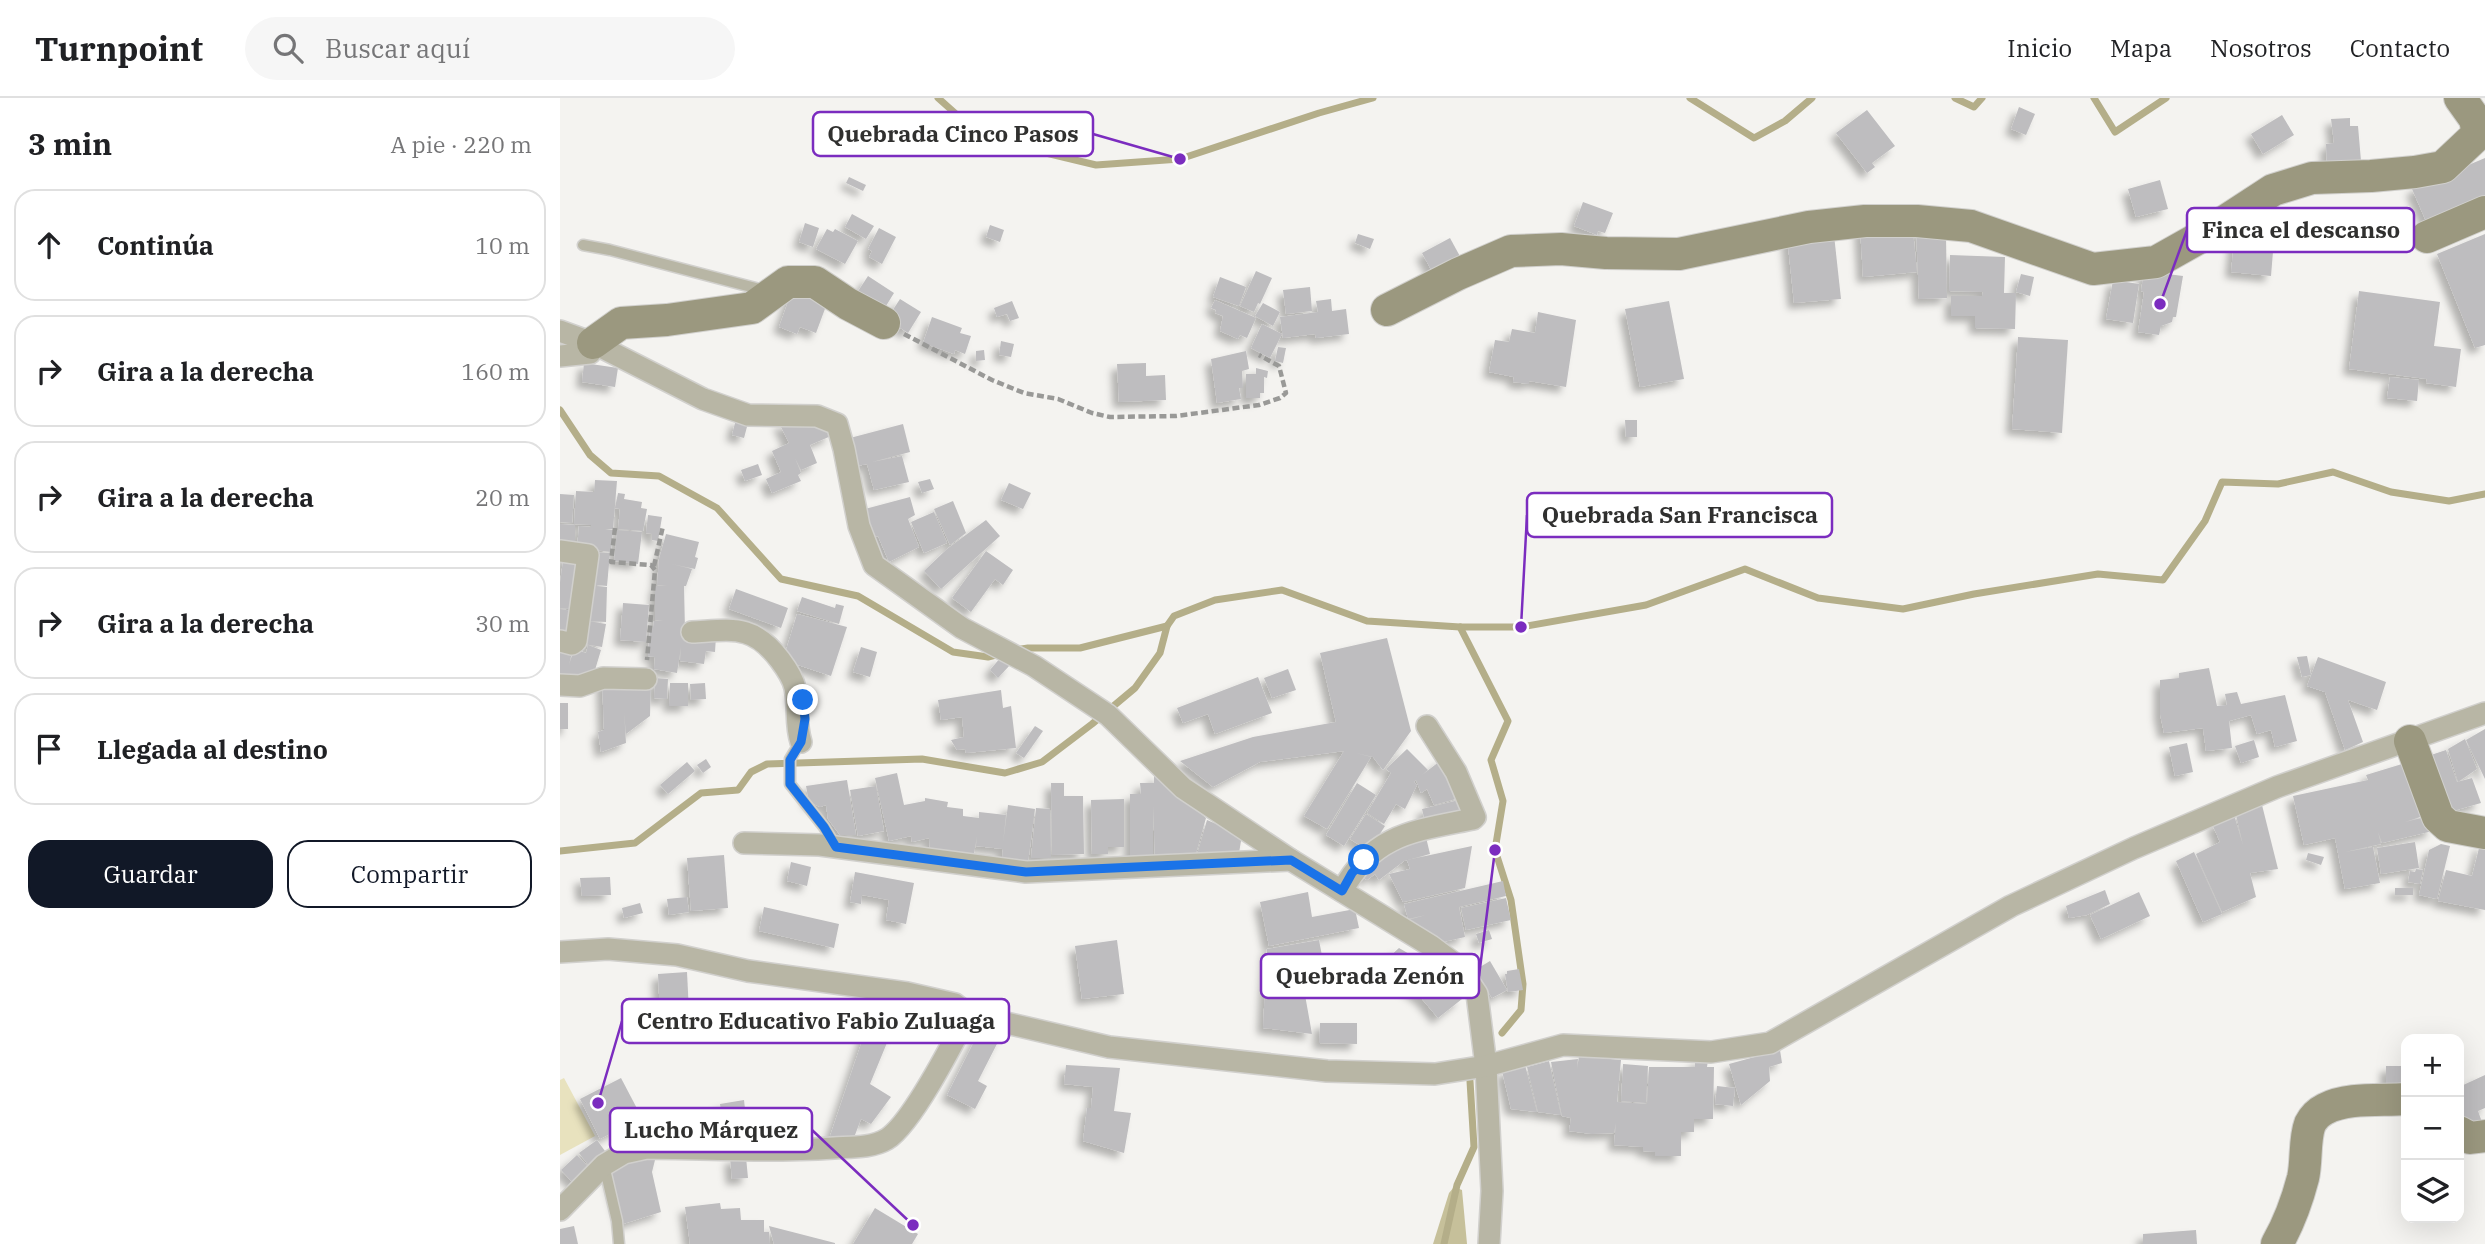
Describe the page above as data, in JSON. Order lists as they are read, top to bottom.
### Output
{
  "places": [
    "Quebrada Cinco Pasos",
    "Finca el descanso",
    "Quebrada San Francisca",
    "Quebrada Zenón",
    "Centro Educativo Fabio Zuluaga",
    "Lucho Márquez"
  ],
  "page": {
    "header": "Turnpoint",
    "search": "Buscar aquí",
    "nav": [
      "Inicio",
      "Mapa",
      "Nosotros",
      "Contacto"
    ],
    "heading": ["3 min", "A pie · 220 m"],
    "list": [
      ["Continúa", "10 m"],
      ["Gira a la derecha", "160 m"],
      ["Gira a la derecha", "20 m"],
      ["Gira a la derecha", "30 m"],
      "Llegada al destino"
    ],
    "buttons": ["Guardar", "Compartir"],
    "map_buttons": ["+", "−"]
  }
}
